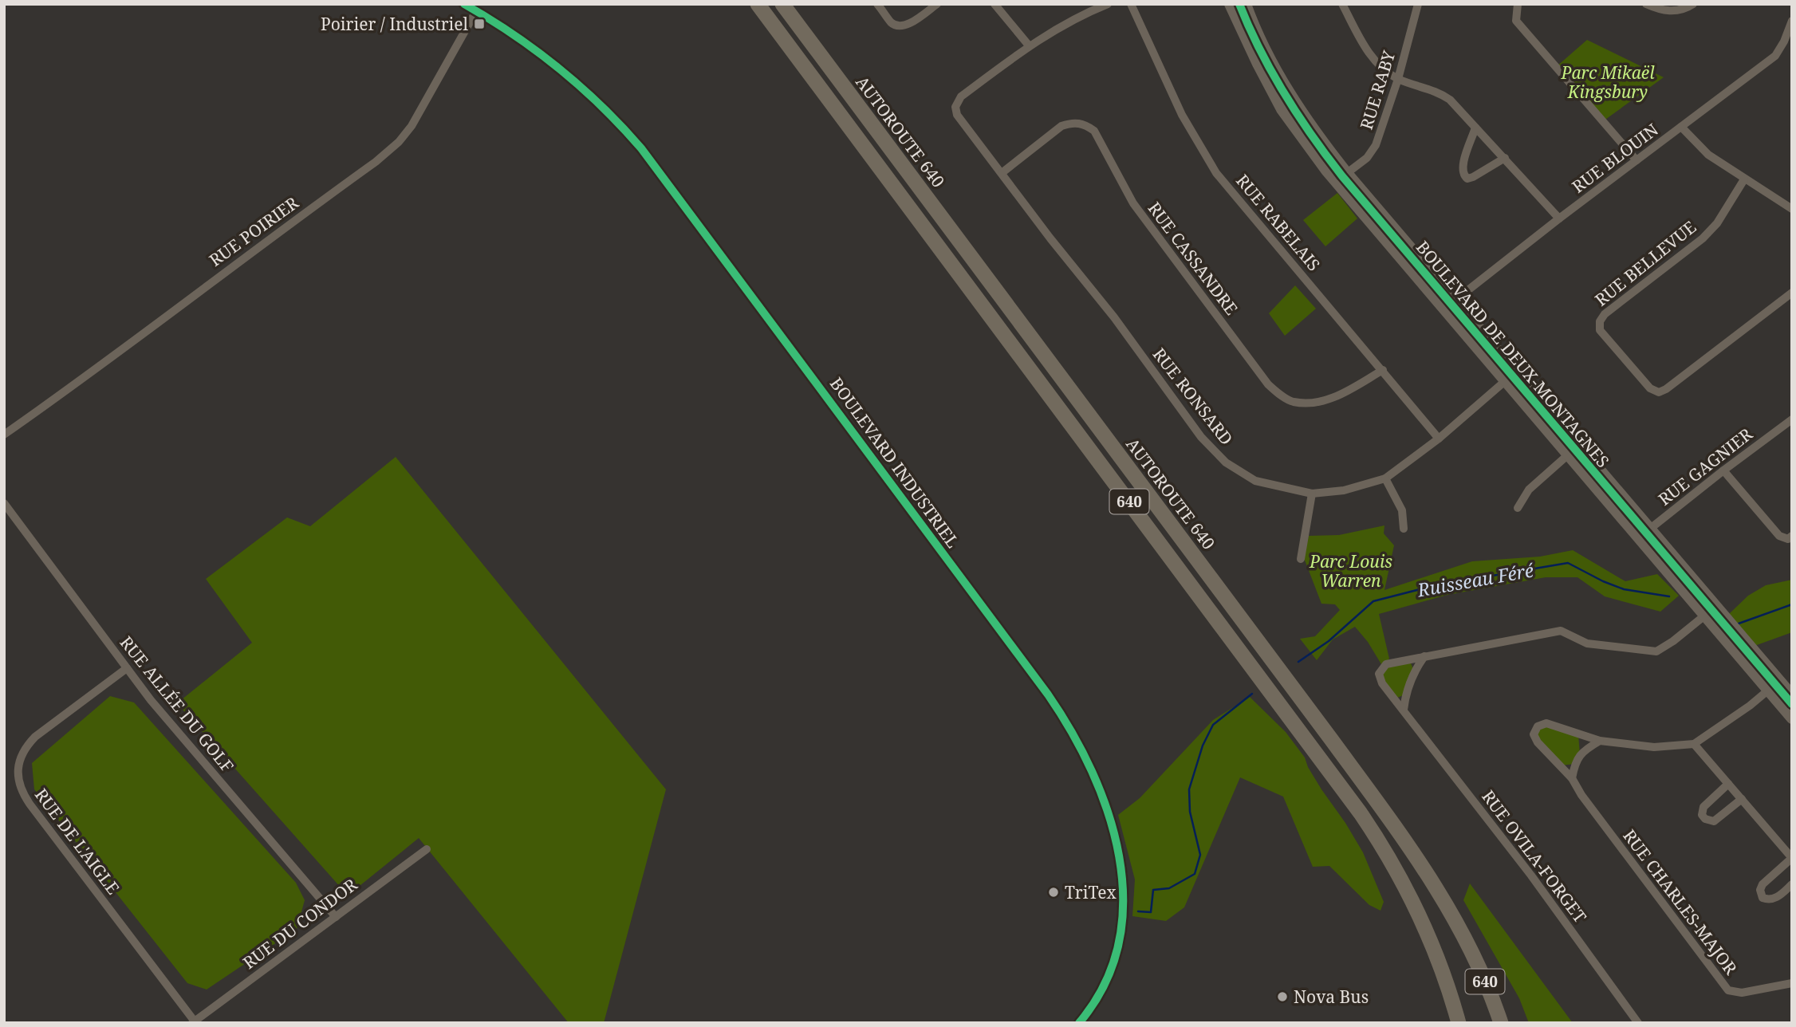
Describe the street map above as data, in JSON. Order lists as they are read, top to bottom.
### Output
{
  "streets": {
    "highway": ["AUTOROUTE 640", "640"],
    "street": [
      "RUE RABY",
      "RUE BLOUIN",
      "RUE RABELAIS",
      "RUE POIRIER",
      "RUE CASSANDRE",
      "RUE BELLEVUE",
      "BOULEVARD DE DEUX-MONTAGNES",
      "RUE RONSARD",
      "BOULEVARD INDUSTRIEL",
      "RUE GAGNIER",
      "RUE ALLÉE DU GOLF",
      "RUE DE L'AIGLE",
      "RUE OVILA-FORGET",
      "RUE CHARLES-MAJOR",
      "RUE DU CONDOR"
    ]
  },
  "crossings": [
    ["RUE RABY", "BOULEVARD DE DEUX-MONTAGNES"],
    ["RUE BLOUIN", "BOULEVARD DE DEUX-MONTAGNES"],
    ["RUE RABELAIS", "RUE CASSANDRE"],
    ["RUE RABELAIS", "RUE RONSARD"],
    ["RUE POIRIER", "BOULEVARD INDUSTRIEL"],
    ["RUE CASSANDRE", "RUE RONSARD"],
    ["BOULEVARD DE DEUX-MONTAGNES", "RUE RONSARD"],
    ["BOULEVARD DE DEUX-MONTAGNES", "RUE GAGNIER"],
    ["BOULEVARD DE DEUX-MONTAGNES", "RUE OVILA-FORGET"],
    ["BOULEVARD DE DEUX-MONTAGNES", "RUE CHARLES-MAJOR"],
    ["RUE ALLÉE DU GOLF", "RUE DE L'AIGLE"],
    ["RUE ALLÉE DU GOLF", "RUE DU CONDOR"],
    ["RUE DE L'AIGLE", "RUE DU CONDOR"]
  ],
  "water": ["Ruisseau Féré"],
  "parks": ["Parc Mikaël Kingsbury", "Parc Louis Warren"],
  "places": {
    "transit": ["Poirier / Industriel"],
    "other": ["TriTex", "Nova Bus"]
  }
}
